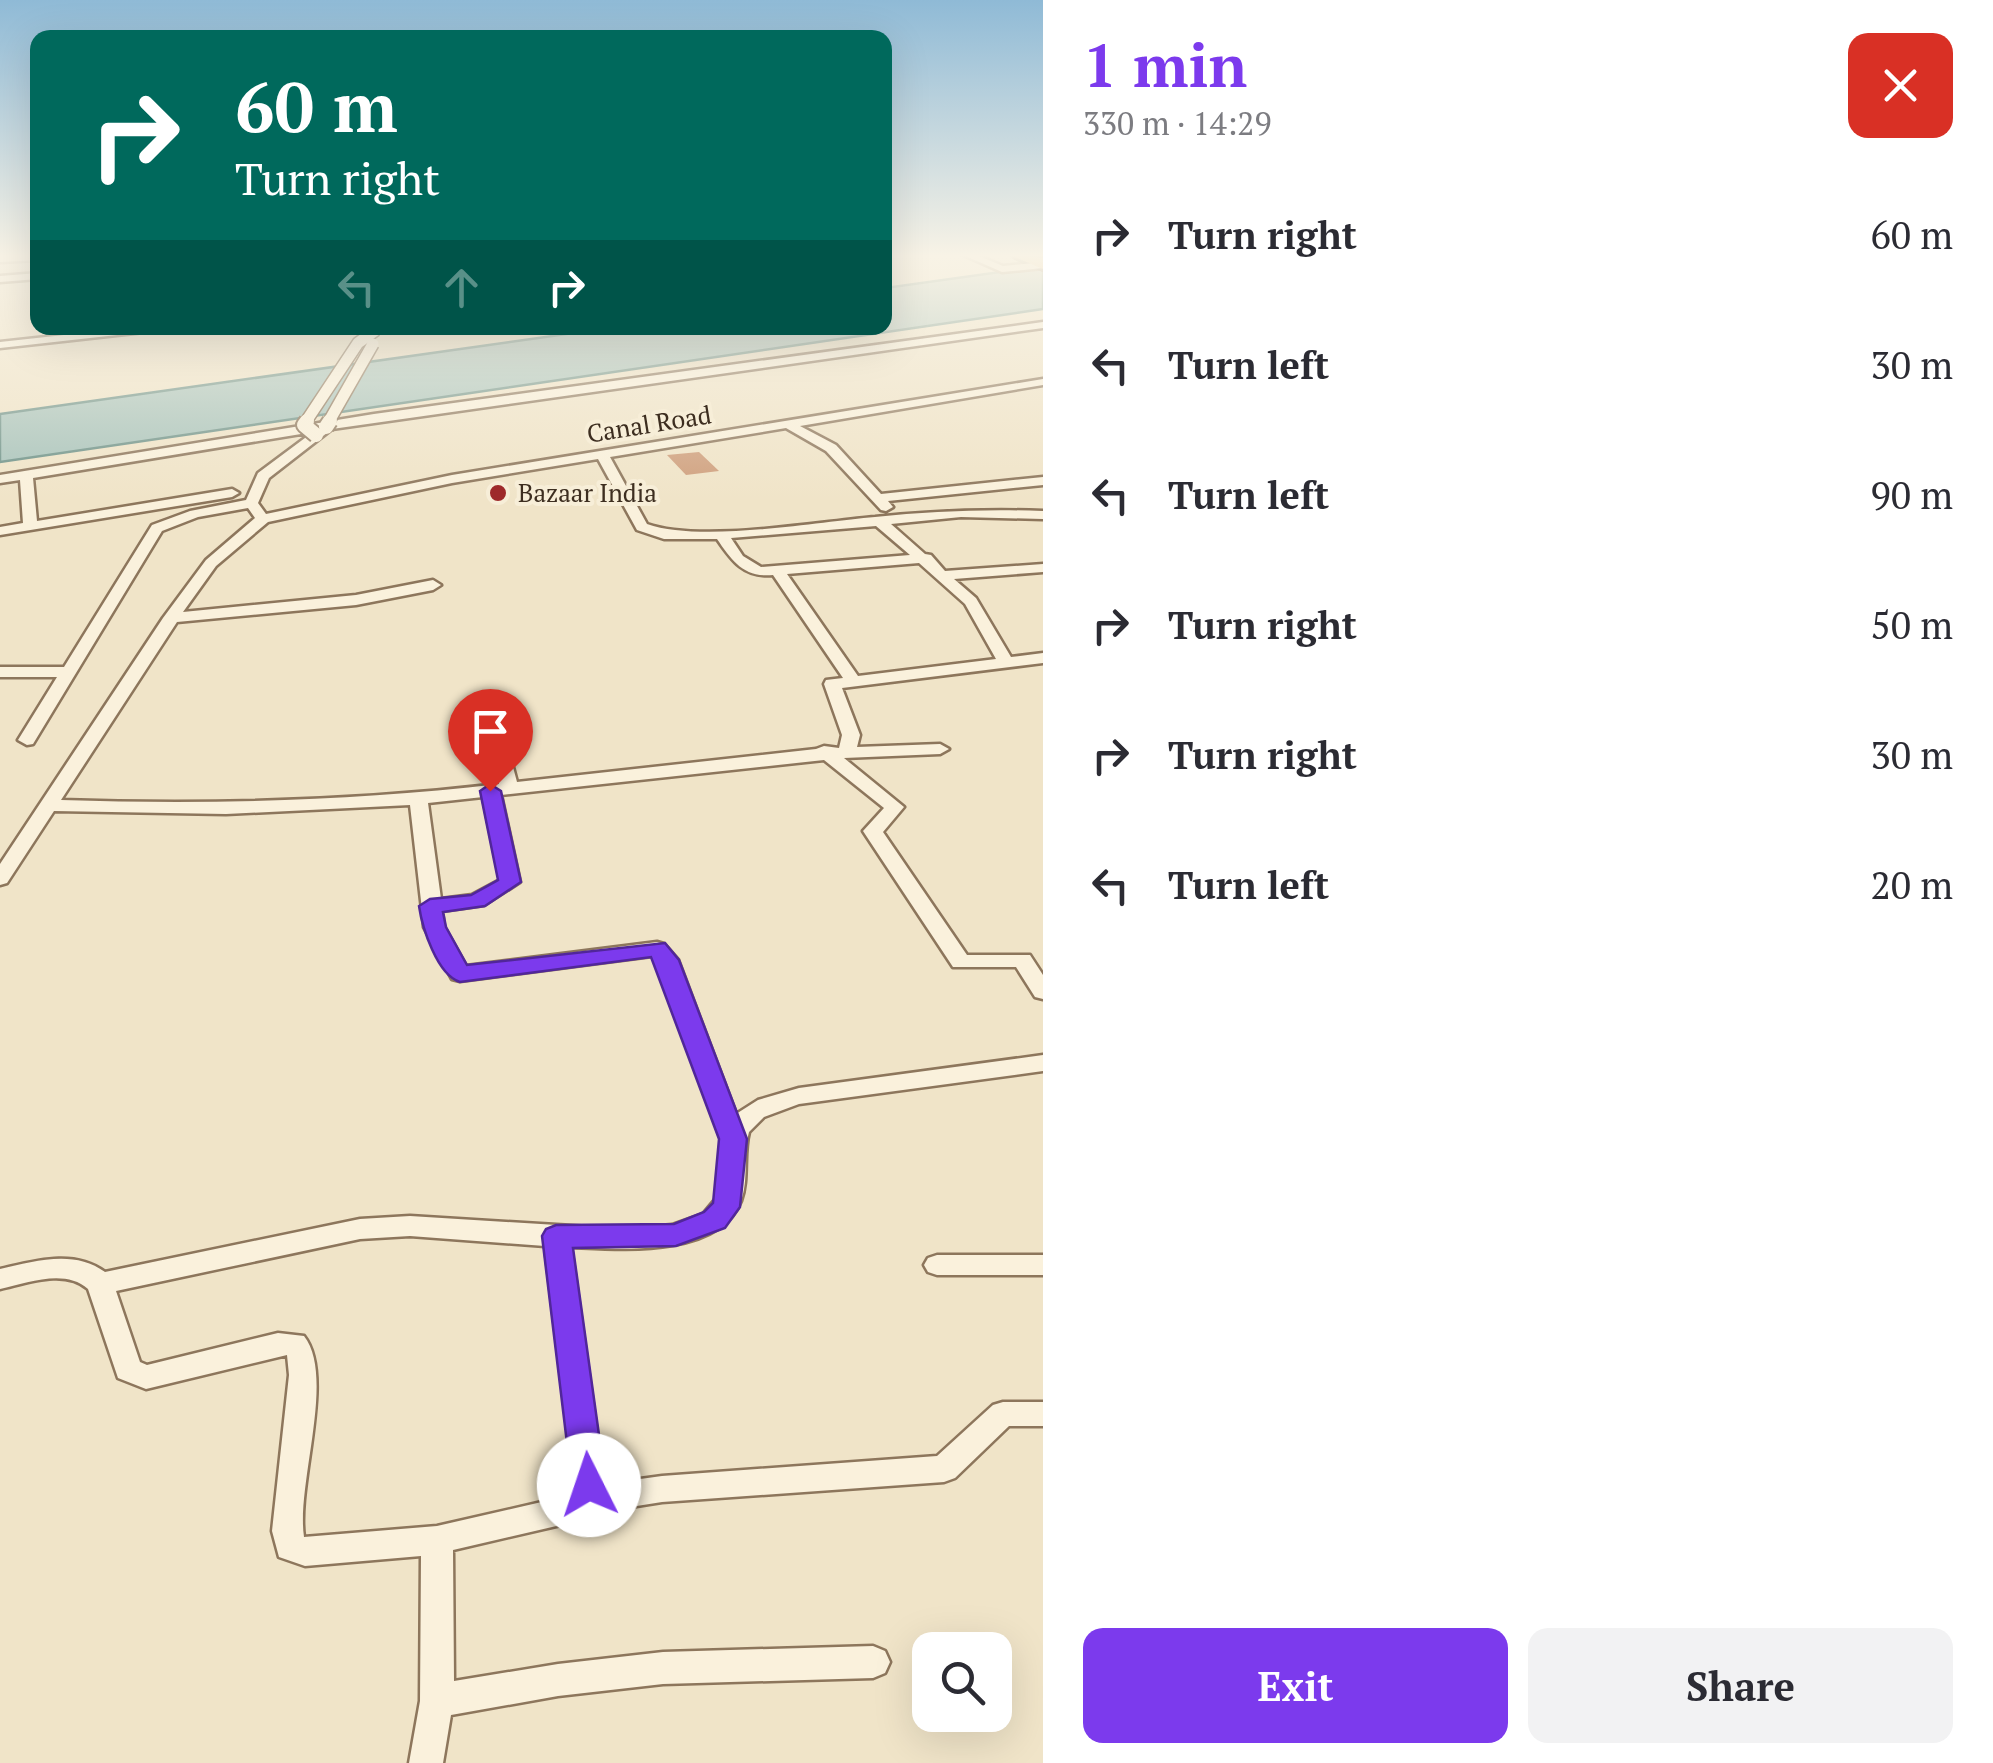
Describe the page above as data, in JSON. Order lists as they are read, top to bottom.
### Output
{
  "streets": {
    "street": ["Canal Road"]
  },
  "places": ["Bazaar India"],
  "page": {
    "heading": ["1 min", "330 m · 14:29"],
    "turn": ["60 m", "Turn right"],
    "list": [
      {
        "name": "Turn right",
        "value": "60 m"
      },
      {
        "name": "Turn left",
        "value": "30 m"
      },
      {
        "name": "Turn left",
        "value": "90 m"
      },
      {
        "name": "Turn right",
        "value": "50 m"
      },
      {
        "name": "Turn right",
        "value": "30 m"
      },
      {
        "name": "Turn left",
        "value": "20 m"
      }
    ],
    "buttons": ["Exit", "Share"]
  }
}
